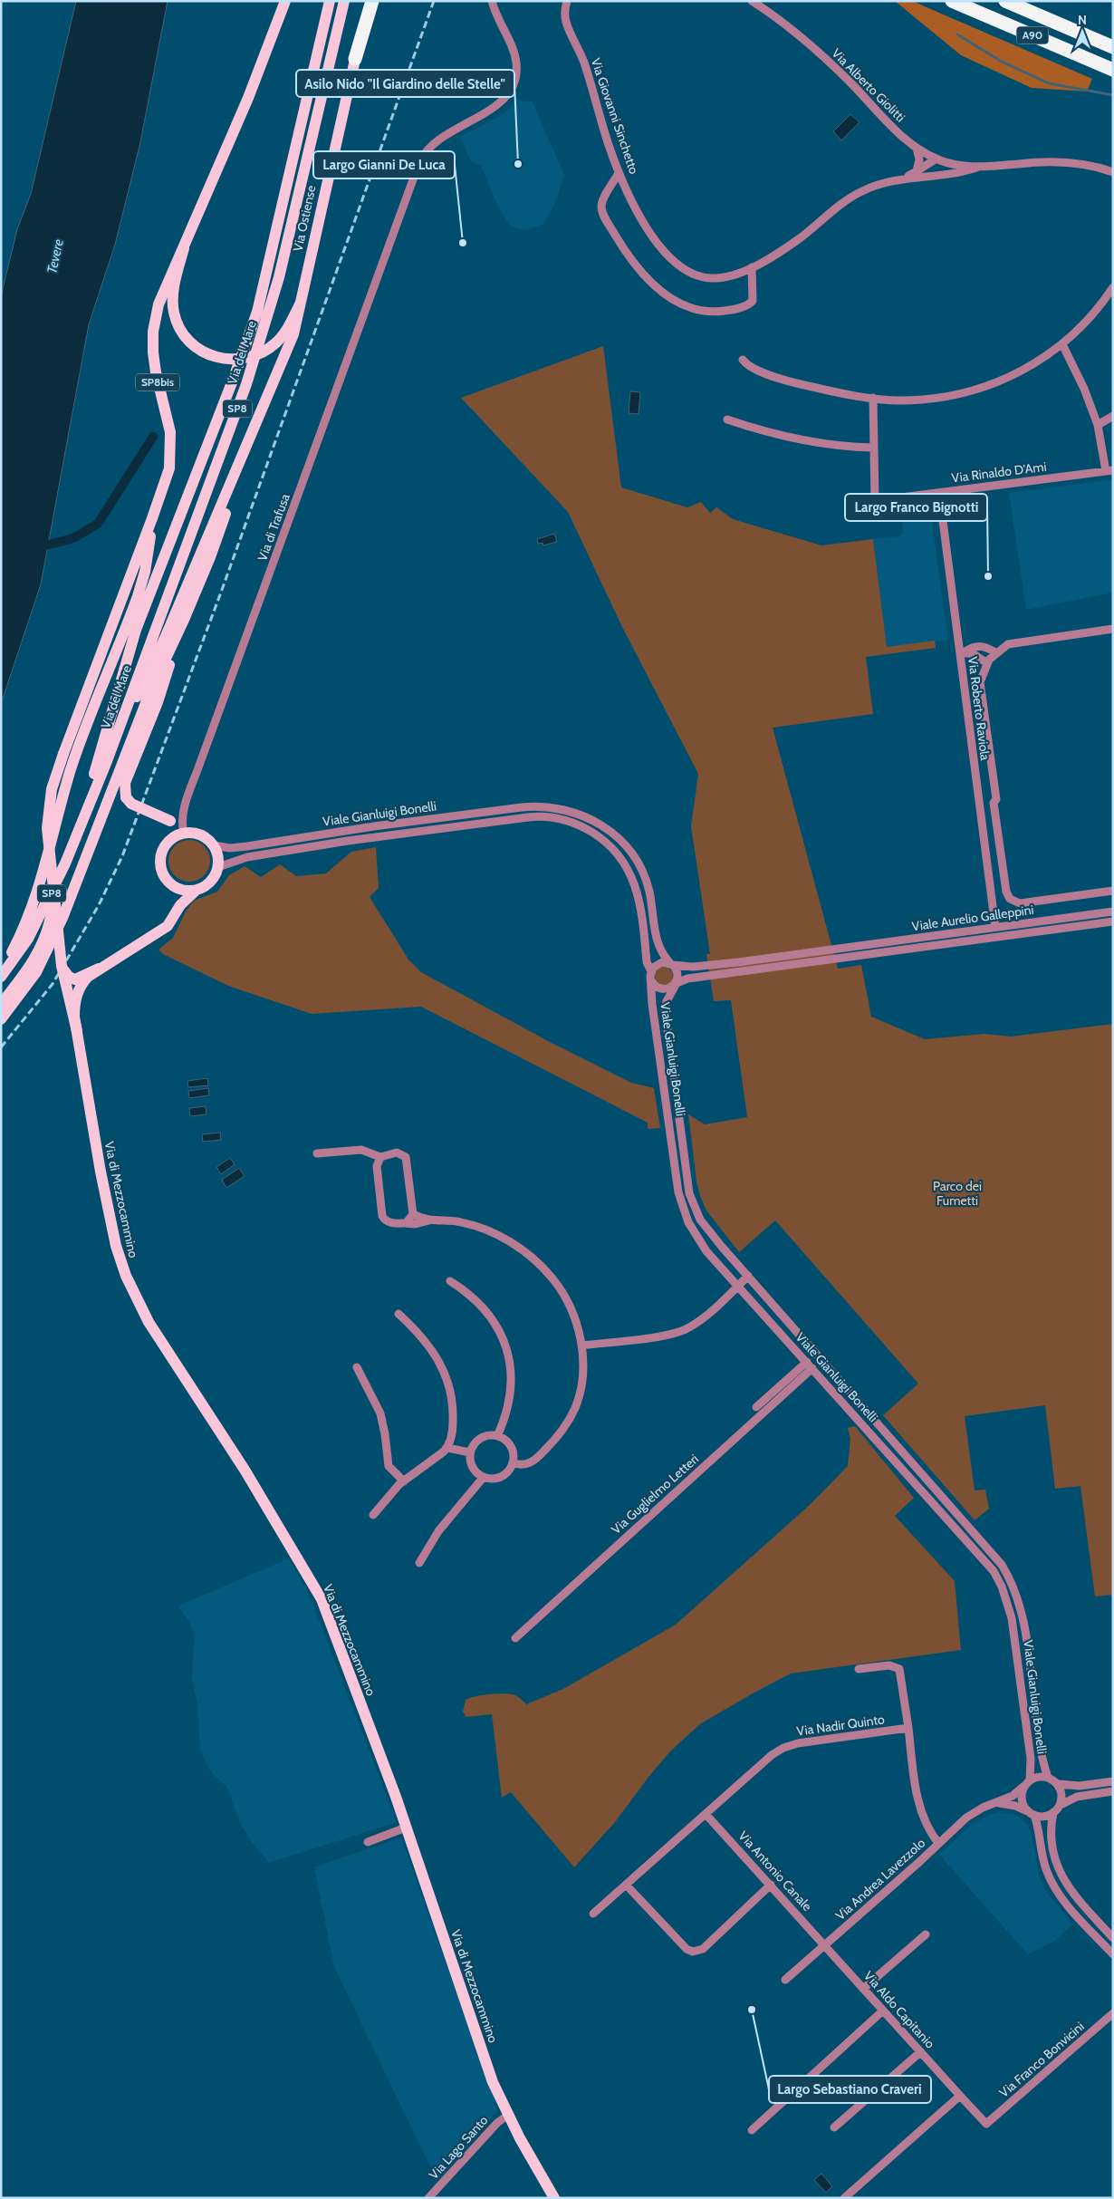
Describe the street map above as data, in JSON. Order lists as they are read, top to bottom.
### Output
{
  "streets": {
    "highway": ["A90"],
    "main road": [
      "Via Ostiense",
      "Via del Mare",
      "SP8bis",
      "SP8",
      "Via di Mezzocammino"
    ],
    "street": [
      "Via Alberto Giolitti",
      "Via Giovanni Sinchetto",
      "Via Rinaldo D'Ami",
      "Via di Trafusa",
      "Via Roberto Raviola",
      "Viale Gianluigi Bonelli",
      "Viale Aurelio Galleppini",
      "Via Guglielmo Letteri",
      "Via Nadir Quinto",
      "Via Antonio Canale",
      "Via Andrea Lavezzolo",
      "Via Aldo Capitanio",
      "Via Franco Bonvicini",
      "Via Lago Santo"
    ]
  },
  "crossings": [
    ["Via Alberto Giolitti", "Via Giovanni Sinchetto"],
    ["Via Rinaldo D'Ami", "Via Roberto Raviola"],
    ["Via di Trafusa", "Viale Gianluigi Bonelli"],
    ["Via di Trafusa", "Via di Mezzocammino"],
    ["Via Roberto Raviola", "Viale Aurelio Galleppini"],
    ["Viale Gianluigi Bonelli", "Viale Aurelio Galleppini"],
    ["Viale Gianluigi Bonelli", "Via di Mezzocammino"],
    ["Viale Gianluigi Bonelli", "Via Guglielmo Letteri"],
    ["Viale Gianluigi Bonelli", "Via Andrea Lavezzolo"],
    ["Via di Mezzocammino", "Via Lago Santo"],
    ["Via Nadir Quinto", "Via Antonio Canale"],
    ["Via Antonio Canale", "Via Andrea Lavezzolo"],
    ["Via Antonio Canale", "Via Aldo Capitanio"],
    ["Via Andrea Lavezzolo", "Via Aldo Capitanio"],
    ["Via Aldo Capitanio", "Via Franco Bonvicini"]
  ],
  "water": ["Tevere"],
  "parks": ["Parco dei Fumetti"],
  "places": [
    "Asilo Nido \"Il Giardino delle Stelle\"",
    "Largo Gianni De Luca",
    "Largo Franco Bignotti",
    "Largo Sebastiano Craveri"
  ],
  "north": "top"
}
